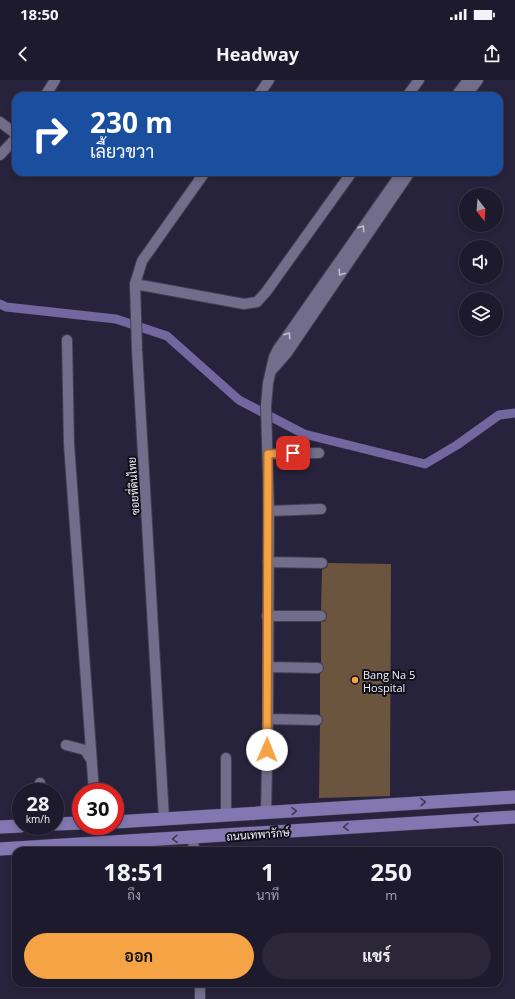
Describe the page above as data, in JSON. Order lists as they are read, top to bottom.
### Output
{
  "streets": {
    "main road": ["ถนนเทพารักษ์"],
    "street": ["ซอยที่ดินไทย"]
  },
  "crossings": [
    ["ซอยที่ดินไทย", "ถนนเทพารักษ์"]
  ],
  "places": ["Bang Na 5 Hospital"],
  "north": "bottom",
  "page": {
    "status": "18:50",
    "header": "Headway",
    "turn": ["230 m", "เลี้ยวขวา"],
    "speed": "28 km/h",
    "limit": "30",
    "eta": [
      "18:51",
      "ถึง",
      "1",
      "นาที",
      "250",
      "m"
    ],
    "buttons": ["ออก", "แชร์"]
  }
}
